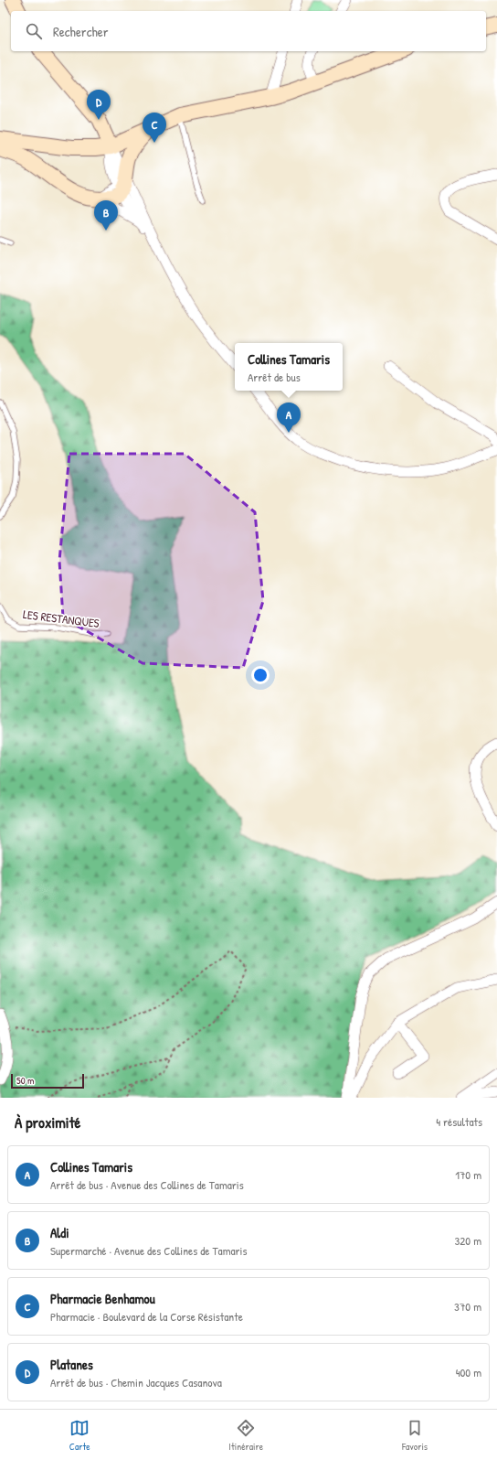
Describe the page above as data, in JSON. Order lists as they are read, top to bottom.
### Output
{
  "streets": {
    "lane": ["LES RESTANQUES"]
  },
  "scale_bar": "50 m",
  "page": {
    "search": "Rechercher",
    "pins": [
      "D",
      "C",
      "B",
      "A"
    ],
    "popup": ["Collines Tamaris", "Arrêt de bus"],
    "scale": "50 m",
    "heading": ["À proximité", "4 résultats"],
    "list": [
      {
        "mark": "A",
        "name": "Collines Tamaris",
        "note": "Arrêt de bus · Avenue des Collines de Tamaris",
        "value": "170 m"
      },
      {
        "mark": "B",
        "name": "Aldi",
        "note": "Supermarché · Avenue des Collines de Tamaris",
        "value": "320 m"
      },
      {
        "mark": "C",
        "name": "Pharmacie Benhamou",
        "note": "Pharmacie · Boulevard de la Corse Résistante",
        "value": "370 m"
      },
      {
        "mark": "D",
        "name": "Platanes",
        "note": "Arrêt de bus · Chemin Jacques Casanova",
        "value": "400 m"
      }
    ],
    "nav": ["Carte", "Itinéraire", "Favoris"]
  }
}
